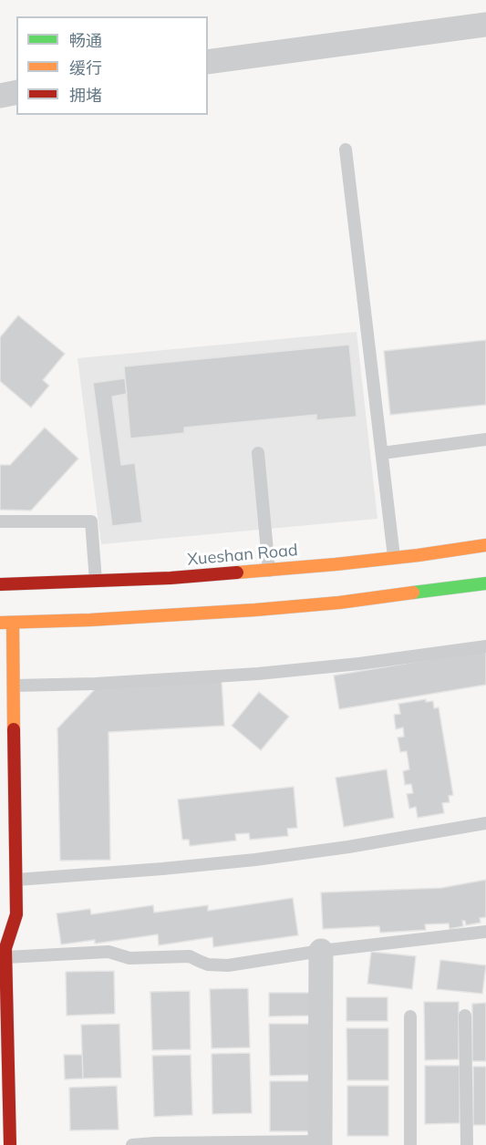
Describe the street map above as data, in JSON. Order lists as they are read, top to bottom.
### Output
{
  "streets": {
    "main road": ["Xueshan Road"]
  },
  "legend": ["畅通", "缓行", "拥堵"]
}
